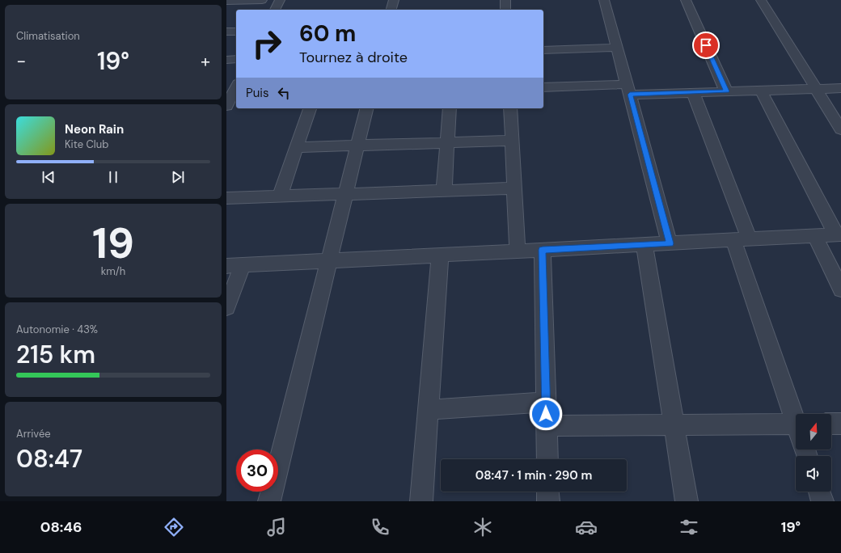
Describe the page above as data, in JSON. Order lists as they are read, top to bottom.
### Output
{
  "north": "top",
  "page": {
    "tile": [
      "Climatisation",
      ["19", "km/h"],
      ["Autonomie · 43%", "215 km"],
      ["Arrivée", "08:47"]
    ],
    "turn": ["60 m", "Tournez à droite"],
    "heat": ["−", "19°", "+"],
    "then": "Puis",
    "song": ["Neon Rain", "Kite Club"],
    "limit": "30",
    "trip": "08:47 · 1 min · 290 m",
    "tabs": ["08:46", "19°"]
  }
}
